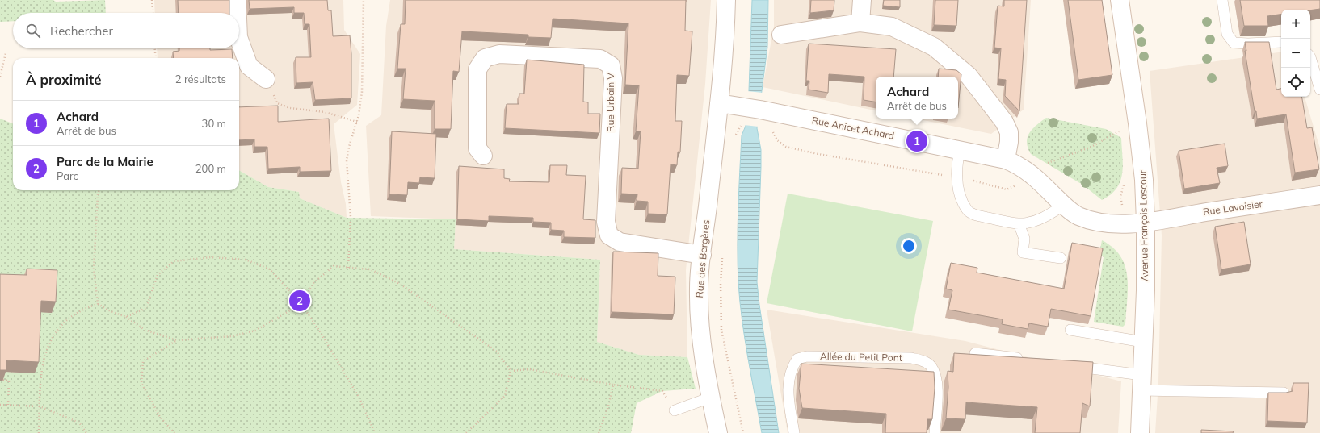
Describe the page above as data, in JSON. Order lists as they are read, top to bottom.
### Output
{
  "streets": {
    "street": [
      "Rue Urbain V",
      "Rue Anicet Achard",
      "Rue Lavoisier",
      "Avenue François Lascour",
      "Rue des Bergères"
    ],
    "lane": ["Allée du Petit Pont"]
  },
  "crossings": [
    ["Rue Urbain V", "Rue des Bergères"],
    ["Rue Anicet Achard", "Rue Lavoisier"],
    ["Rue Anicet Achard", "Avenue François Lascour"],
    ["Rue Anicet Achard", "Rue des Bergères"],
    ["Rue Lavoisier", "Avenue François Lascour"]
  ],
  "page": {
    "map_buttons": ["+", "−"],
    "search": "Rechercher",
    "heading": ["À proximité", "2 résultats"],
    "popup": ["Achard", "Arrêt de bus"],
    "list": [
      {
        "mark": "1",
        "name": "Achard",
        "note": "Arrêt de bus",
        "value": "30 m"
      },
      {
        "mark": "2",
        "name": "Parc de la Mairie",
        "note": "Parc",
        "value": "200 m"
      }
    ],
    "pins": ["1", "2"]
  }
}
